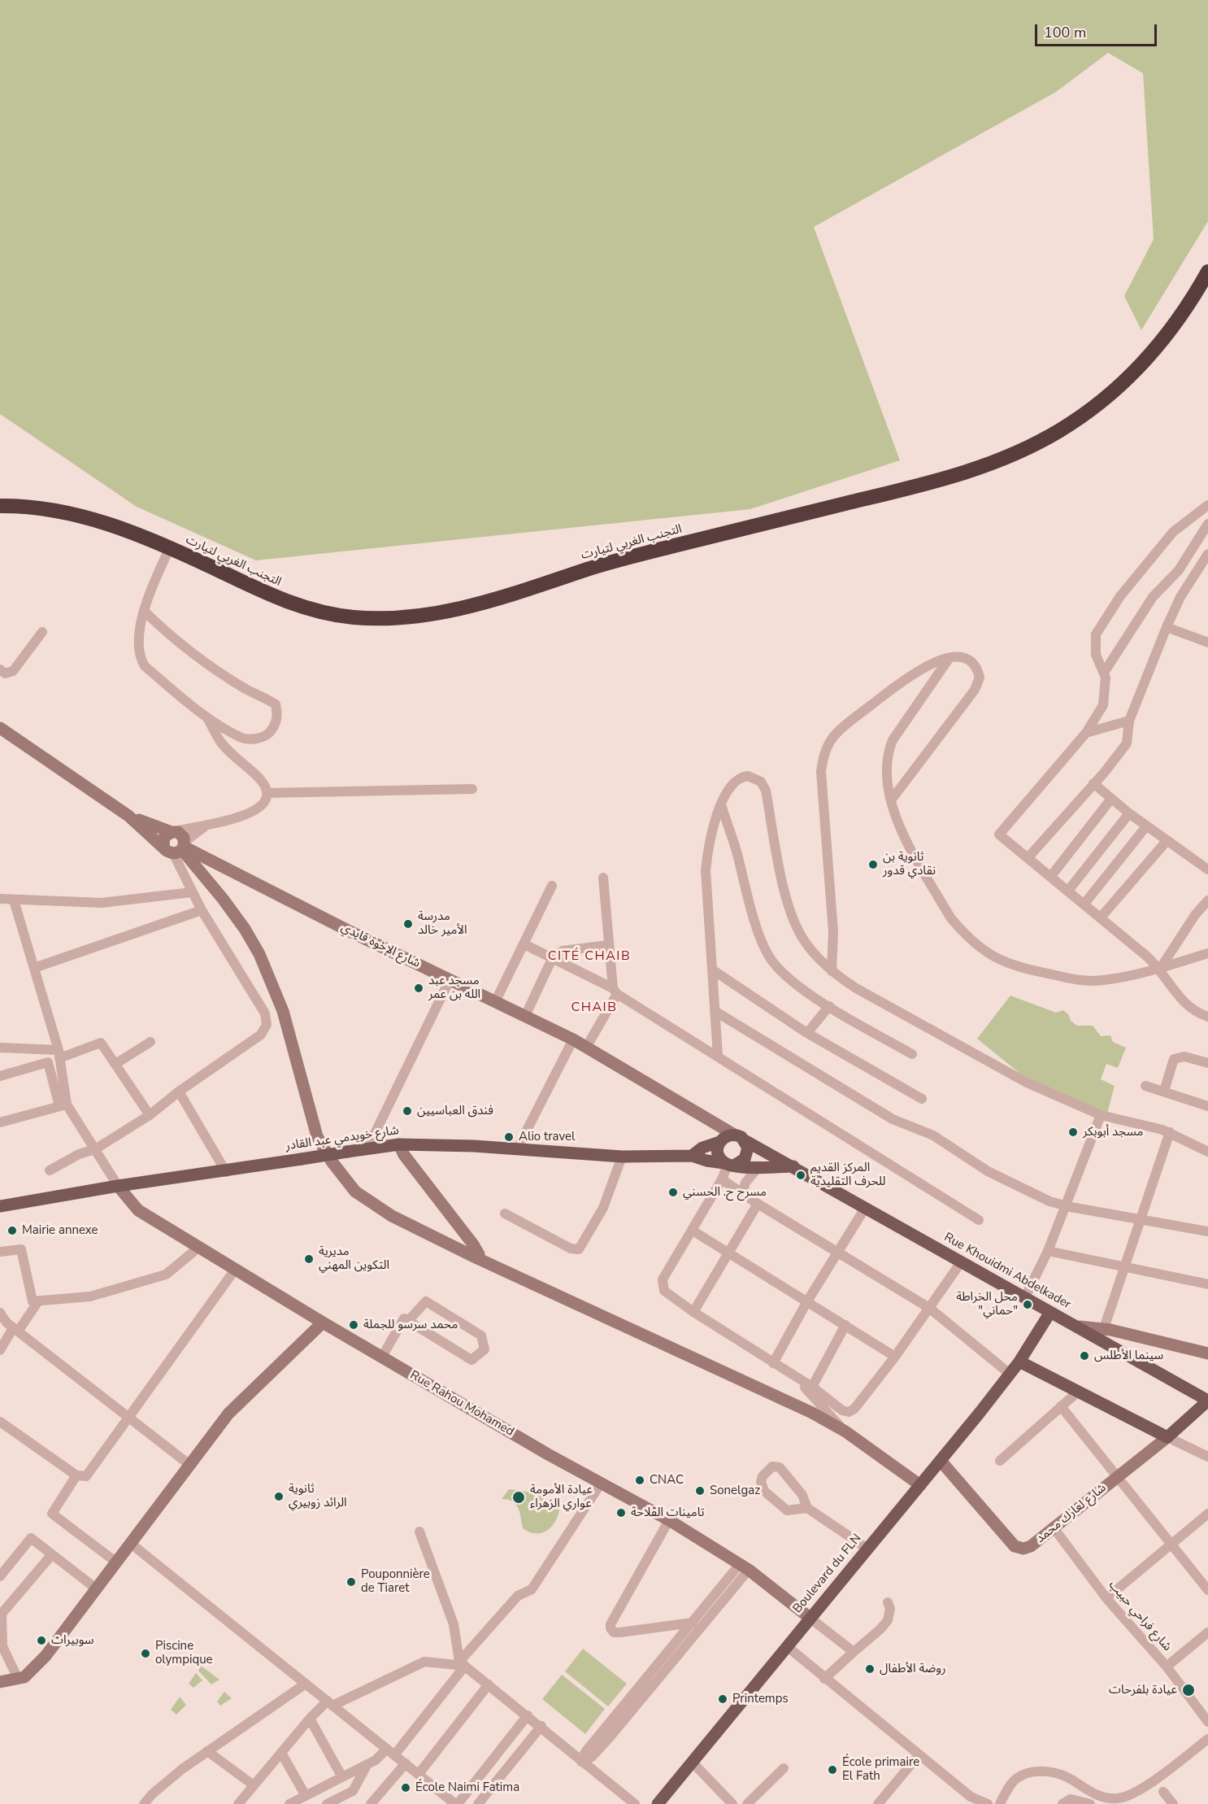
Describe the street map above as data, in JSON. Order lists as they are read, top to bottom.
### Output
{
  "streets": {
    "highway": ["التجنب الغربي لتيارت"],
    "main road": ["شارع خويدمي عبد القادر", "Rue Khouidmi Abdelkader", "Boulevard du FLN"],
    "street": [
      "شارع الإخوة قايدي",
      "Rue Rahou Mohamed",
      "شارع لعارك محمد",
      "شارع فراحي حبيب"
    ]
  },
  "crossings": [
    ["شارع الإخوة قايدي", "شارع خويدمي عبد القادر"],
    ["شارع خويدمي عبد القادر", "Rue Khouidmi Abdelkader"],
    ["شارع خويدمي عبد القادر", "Rue Rahou Mohamed"],
    ["Rue Khouidmi Abdelkader", "Boulevard du FLN"],
    ["Rue Rahou Mohamed", "Boulevard du FLN"],
    ["شارع لعارك محمد", "Boulevard du FLN"],
    ["شارع لعارك محمد", "شارع فراحي حبيب"]
  ],
  "districts": ["CITÉ CHAIB", "CHAIB"],
  "places": [
    "ثانوية بن نقادي قدور",
    "مدرسة الأمير خالد",
    "مسجد عبد الله بن عمر",
    "فندق العباسيين",
    "مسجد أبوبكر",
    "Alio travel",
    "المركز القديم للحرف التقليدية",
    "مسرح ح. الحسني",
    "Mairie annexe",
    "مديرية التكوين المهني",
    "محل الخراطة \"حماني\"",
    "محمد سرسو للجملة",
    "سينما الأطلس",
    "CNAC",
    "Sonelgaz",
    "ثانوية الرائد زوبيري",
    "عيادة الأمومة عواري الزهراء",
    "تامينات الفلاحة",
    "Pouponnière de Tiaret",
    "سوبيرات",
    "Piscine olympique",
    "روضة الأطفال",
    "عيادة بلفرحات",
    "Printemps",
    "École primaire El Fath",
    "École Naimi Fatima"
  ],
  "scale_bar": "100 m"
}
